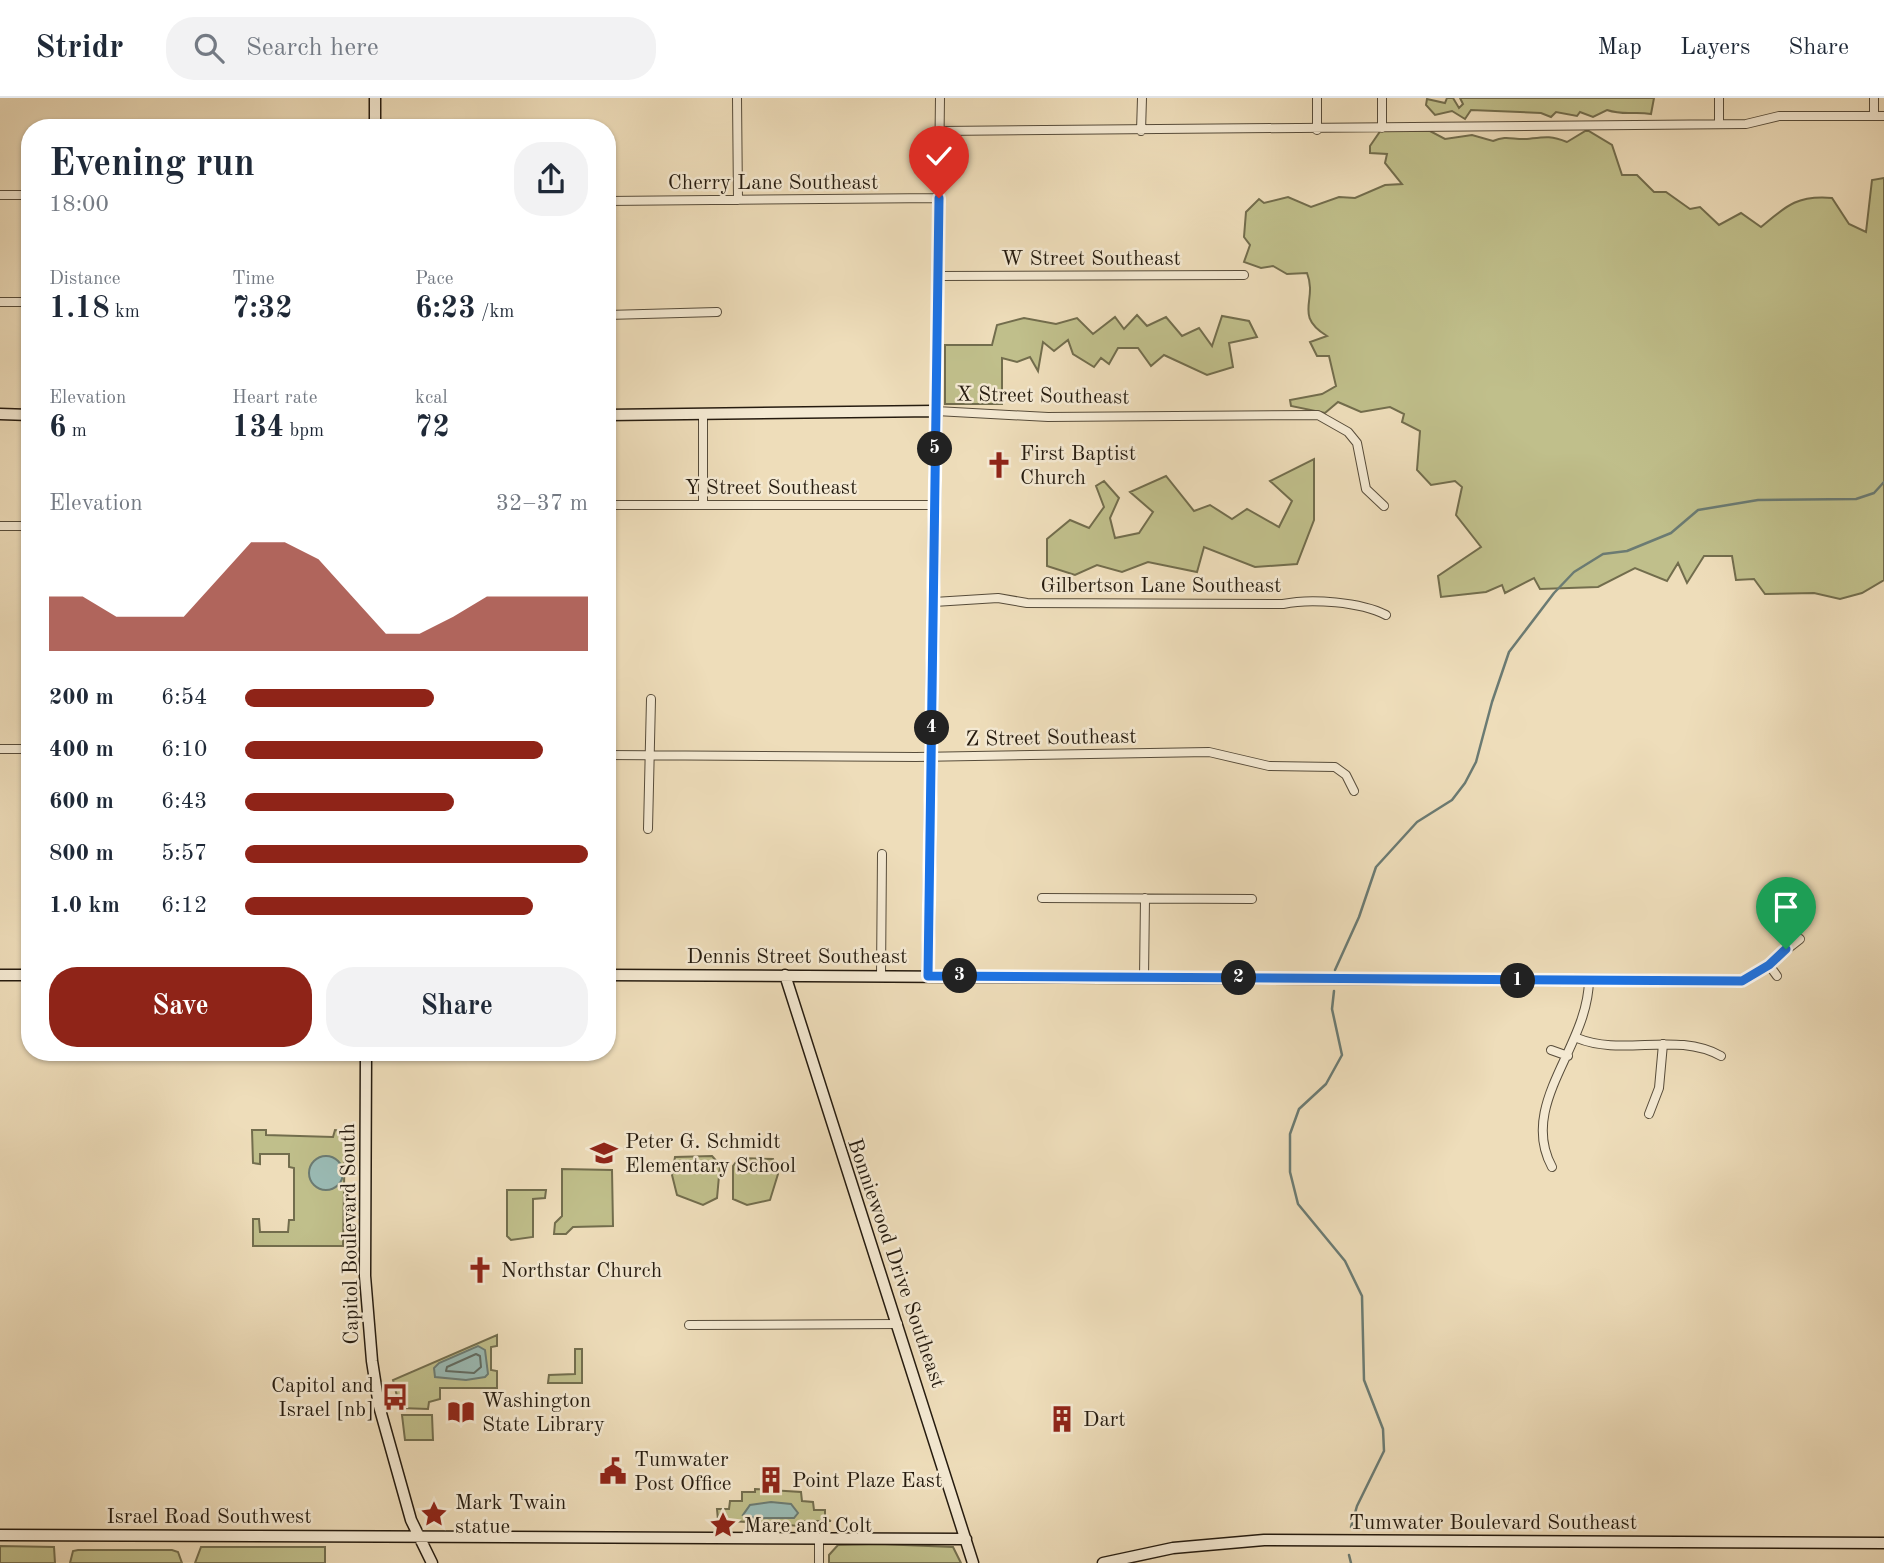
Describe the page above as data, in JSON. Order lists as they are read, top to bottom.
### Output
{
  "streets": {
    "street": [
      "Cherry Lane Southeast",
      "W Street Southeast",
      "X Street Southeast",
      "Y Street Southeast",
      "Gilbertson Lane Southeast",
      "Z Street Southeast",
      "Dennis Street Southeast",
      "Capitol Boulevard South",
      "Bonniewood Drive Southeast",
      "Israel Road Southwest",
      "Tumwater Boulevard Southeast"
    ]
  },
  "crossings": [
    ["Dennis Street Southeast", "Bonniewood Drive Southeast"],
    ["Capitol Boulevard South", "Israel Road Southwest"],
    ["Bonniewood Drive Southeast", "Israel Road Southwest"]
  ],
  "places": {
    "church": ["First Baptist Church", "Northstar Church"],
    "school or university": ["Peter G. Schmidt Elementary School"],
    "bus stop": ["Capitol and Israel [nb]"],
    "library": ["Washington State Library"],
    "building": ["Dart", "Point Plaze East"],
    "public building": ["Tumwater Post Office"],
    "place": ["Mark Twain statue", "Mare and Colt"]
  },
  "page": {
    "header": "Stridr",
    "search": "Search here",
    "nav": ["Map", "Layers", "Share"],
    "heading": ["Evening run", "18:00"],
    "stats": [
      ["Distance", "1.18 km"],
      ["Time", "7:32"],
      ["Pace", "6:23 /km"],
      ["Elevation", "6 m"],
      ["Heart rate", "134 bpm"],
      ["kcal", "72"]
    ],
    "pins": [
      "5",
      "4",
      "3",
      "2",
      "1"
    ],
    "chart": ["Elevation", "32–37 m"],
    "list": [
      {
        "name": "200 m",
        "note": "6:54"
      },
      {
        "name": "400 m",
        "note": "6:10"
      },
      {
        "name": "600 m",
        "note": "6:43"
      },
      {
        "name": "800 m",
        "note": "5:57"
      },
      {
        "name": "1.0 km",
        "note": "6:12"
      }
    ],
    "buttons": ["Save", "Share"]
  }
}
